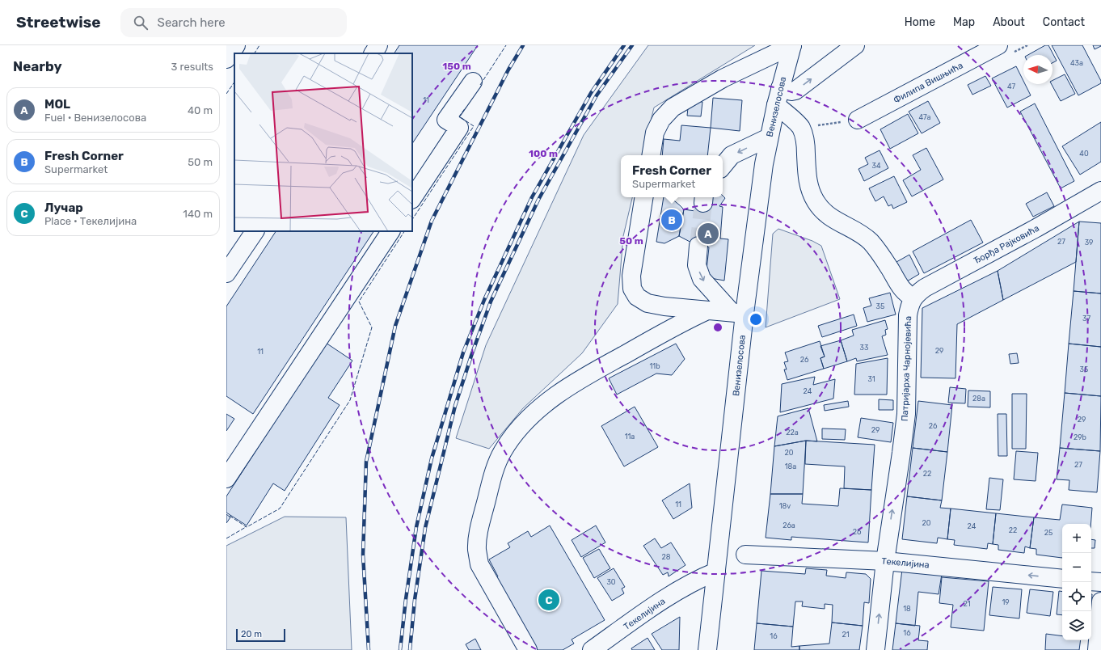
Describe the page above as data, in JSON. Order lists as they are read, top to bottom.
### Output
{
  "streets": {
    "street": [
      "Филипа Вишњића",
      "Венизелосова",
      "Ђорђа Рајковића",
      "Патријарха Чарнојевића",
      "Текелијина"
    ]
  },
  "crossings": [
    ["Венизелосова", "Текелијина"],
    ["Ђорђа Рајковића", "Патријарха Чарнојевића"],
    ["Патријарха Чарнојевића", "Текелијина"]
  ],
  "one_way": ["Патријарха Чарнојевића", "Текелијина"],
  "house_numbers": [
    "43a",
    "47",
    "11",
    "47a",
    "40",
    "34",
    "27",
    "39",
    "35",
    "37",
    "33",
    "29",
    "11",
    "26",
    "11b",
    "35",
    "31",
    "24",
    "28a",
    "29",
    "26",
    "29",
    "22a",
    "11a",
    "29b",
    "20",
    "27",
    "18a",
    "22",
    "11",
    "18v",
    "20",
    "26a",
    "24",
    "22",
    "26",
    "25",
    "28",
    "30",
    "19",
    "21",
    "18",
    "16",
    "21",
    "16"
  ],
  "scale_bar": "20 m",
  "north": "left",
  "page": {
    "header": "Streetwise",
    "search": "Search here",
    "nav": [
      "Home",
      "Map",
      "About",
      "Contact"
    ],
    "heading": ["Nearby", "3 results"],
    "list": [
      {
        "mark": "A",
        "name": "MOL",
        "note": "Fuel · Венизелосова",
        "value": "40 m"
      },
      {
        "mark": "B",
        "name": "Fresh Corner",
        "note": "Supermarket",
        "value": "50 m"
      },
      {
        "mark": "C",
        "name": "Лучар",
        "note": "Place · Текелијина",
        "value": "140 m"
      }
    ],
    "popup": ["Fresh Corner", "Supermarket"],
    "pins": ["B", "A", "C"],
    "map_buttons": ["+", "−"],
    "scale": "20 m"
  },
  "rings": ["150 m", "100 m", "50 m"]
}
